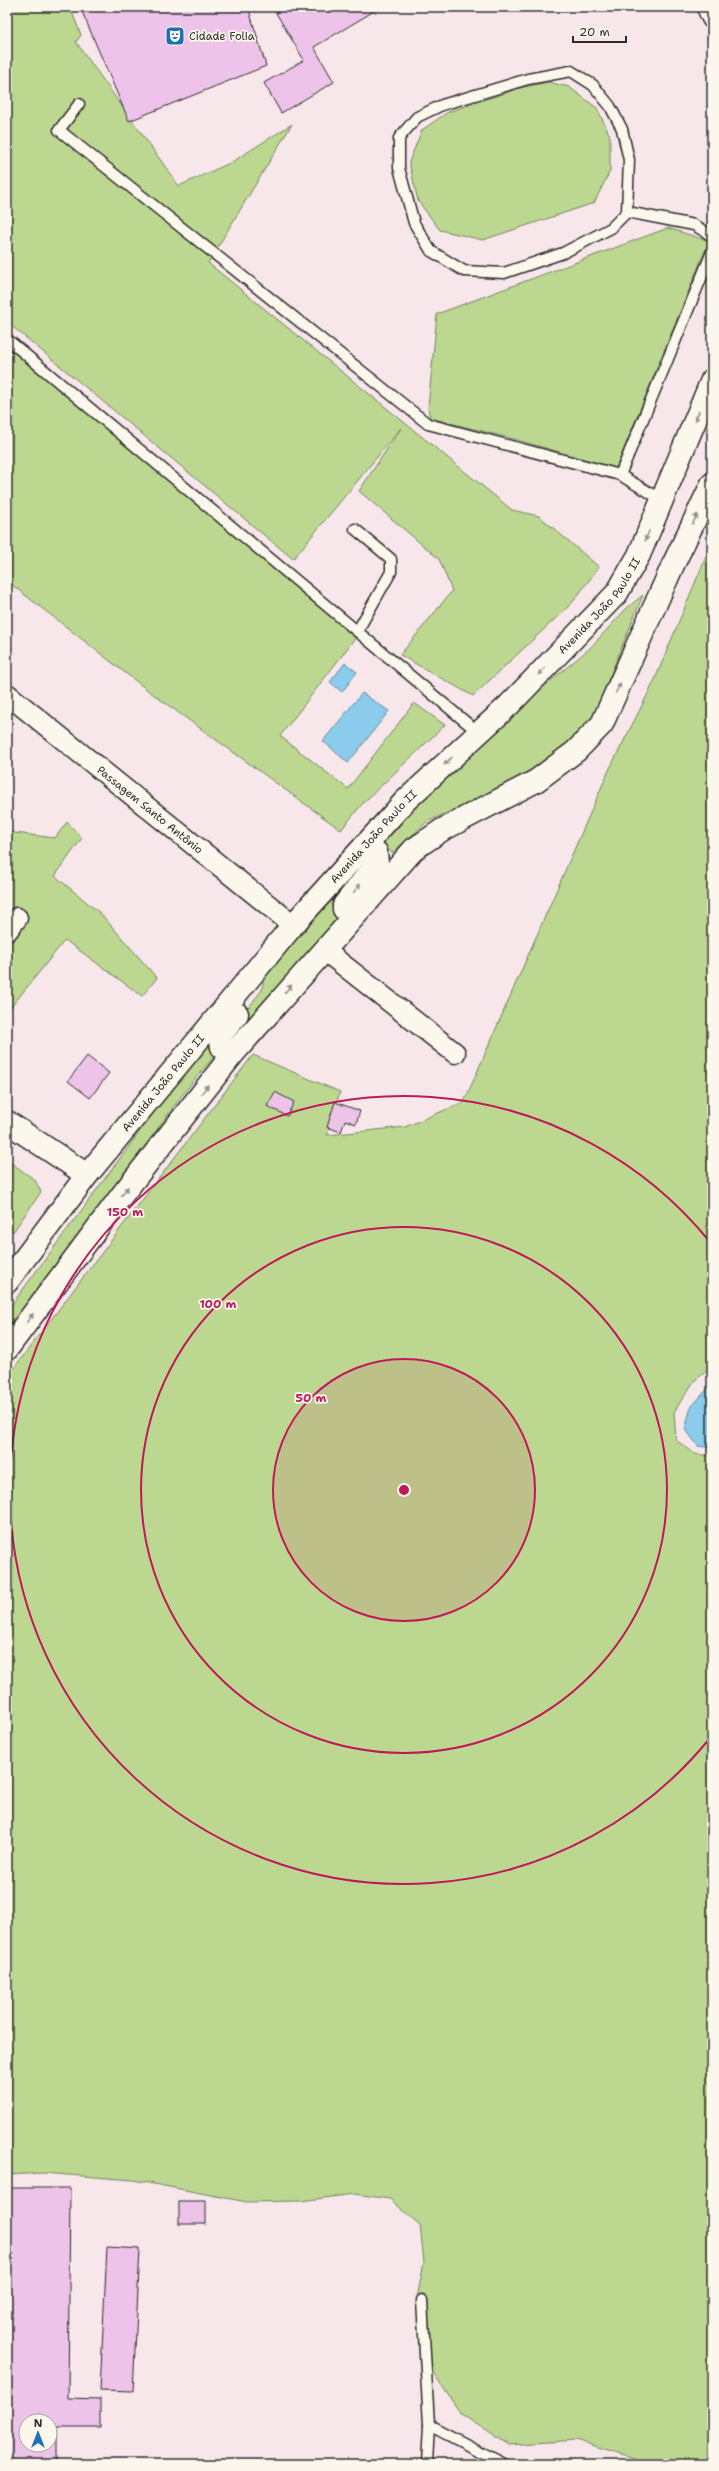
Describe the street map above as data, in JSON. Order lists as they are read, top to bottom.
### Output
{
  "streets": {
    "main road": ["Avenida João Paulo II"],
    "street": ["Passagem Santo Antônio"]
  },
  "crossings": [
    ["Avenida João Paulo II", "Passagem Santo Antônio"]
  ],
  "places": {
    "theatre": ["Cidade Folia"]
  },
  "scale_bar": "20 m",
  "north": "top",
  "rings": ["150 m", "100 m", "50 m"]
}
